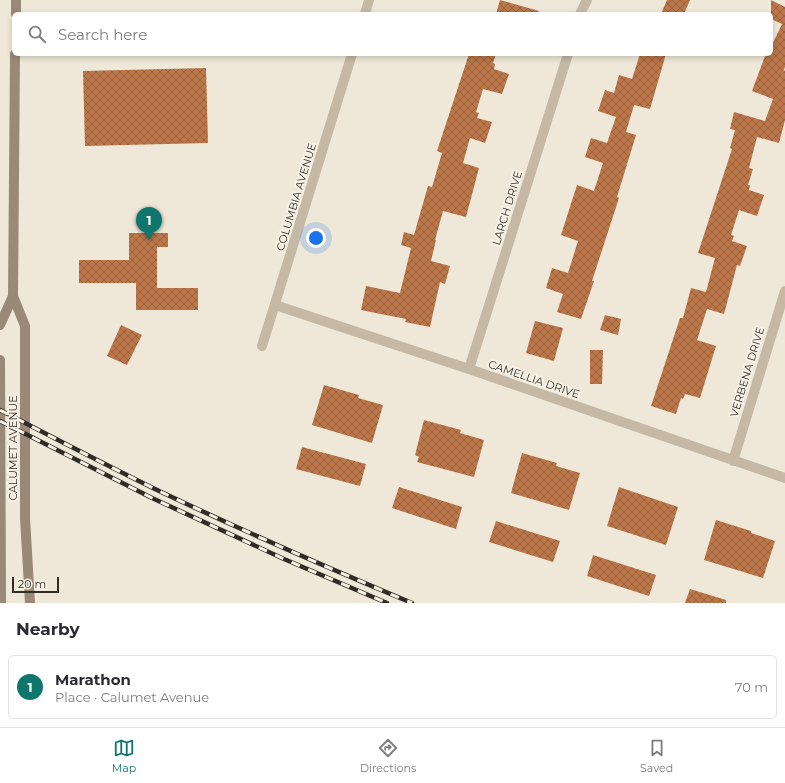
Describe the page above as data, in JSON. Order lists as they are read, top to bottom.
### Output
{
  "streets": {
    "main road": ["CALUMET AVENUE"],
    "street": [
      "COLUMBIA AVENUE",
      "LARCH DRIVE",
      "VERBENA DRIVE",
      "CAMELLIA DRIVE"
    ]
  },
  "crossings": [
    ["COLUMBIA AVENUE", "CAMELLIA DRIVE"],
    ["LARCH DRIVE", "CAMELLIA DRIVE"],
    ["VERBENA DRIVE", "CAMELLIA DRIVE"]
  ],
  "scale_bar": "20 m",
  "page": {
    "search": "Search here",
    "pins": "1",
    "scale": "20 m",
    "heading": "Nearby",
    "list": [
      {
        "mark": "1",
        "name": "Marathon",
        "note": "Place · Calumet Avenue",
        "value": "70 m"
      }
    ],
    "nav": ["Map", "Directions", "Saved"]
  }
}
